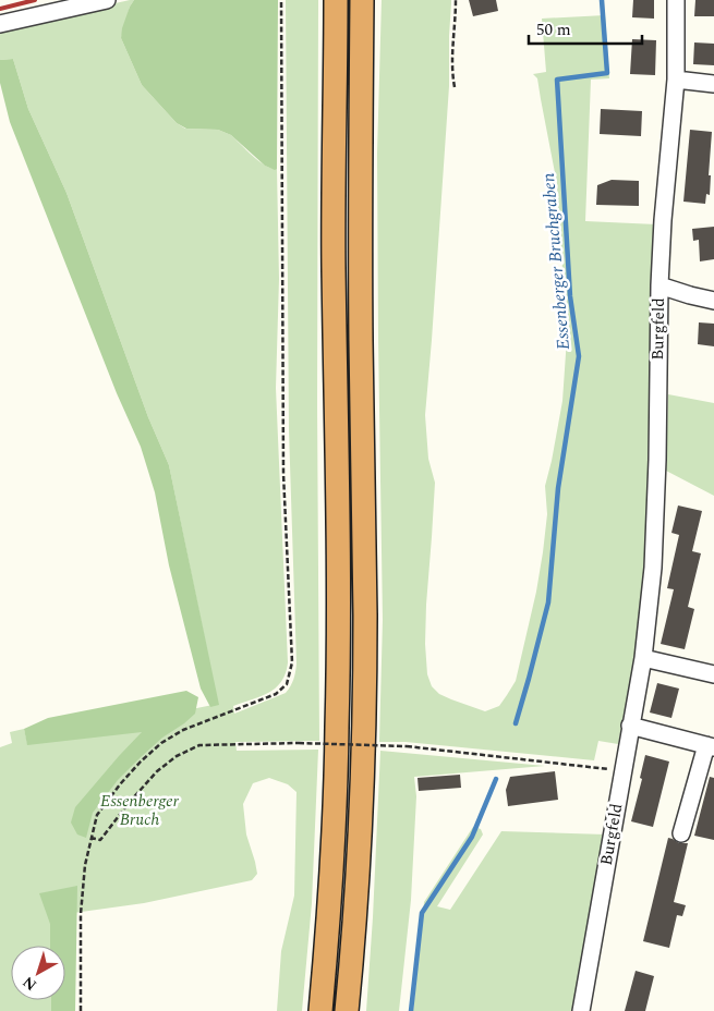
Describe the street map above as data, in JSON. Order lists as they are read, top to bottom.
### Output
{
  "streets": {
    "street": ["Burgfeld"]
  },
  "water": ["Essenberger Bruchgraben"],
  "parks": ["Essenberger Bruch"],
  "scale_bar": "50 m",
  "north": "bottom left"
}
